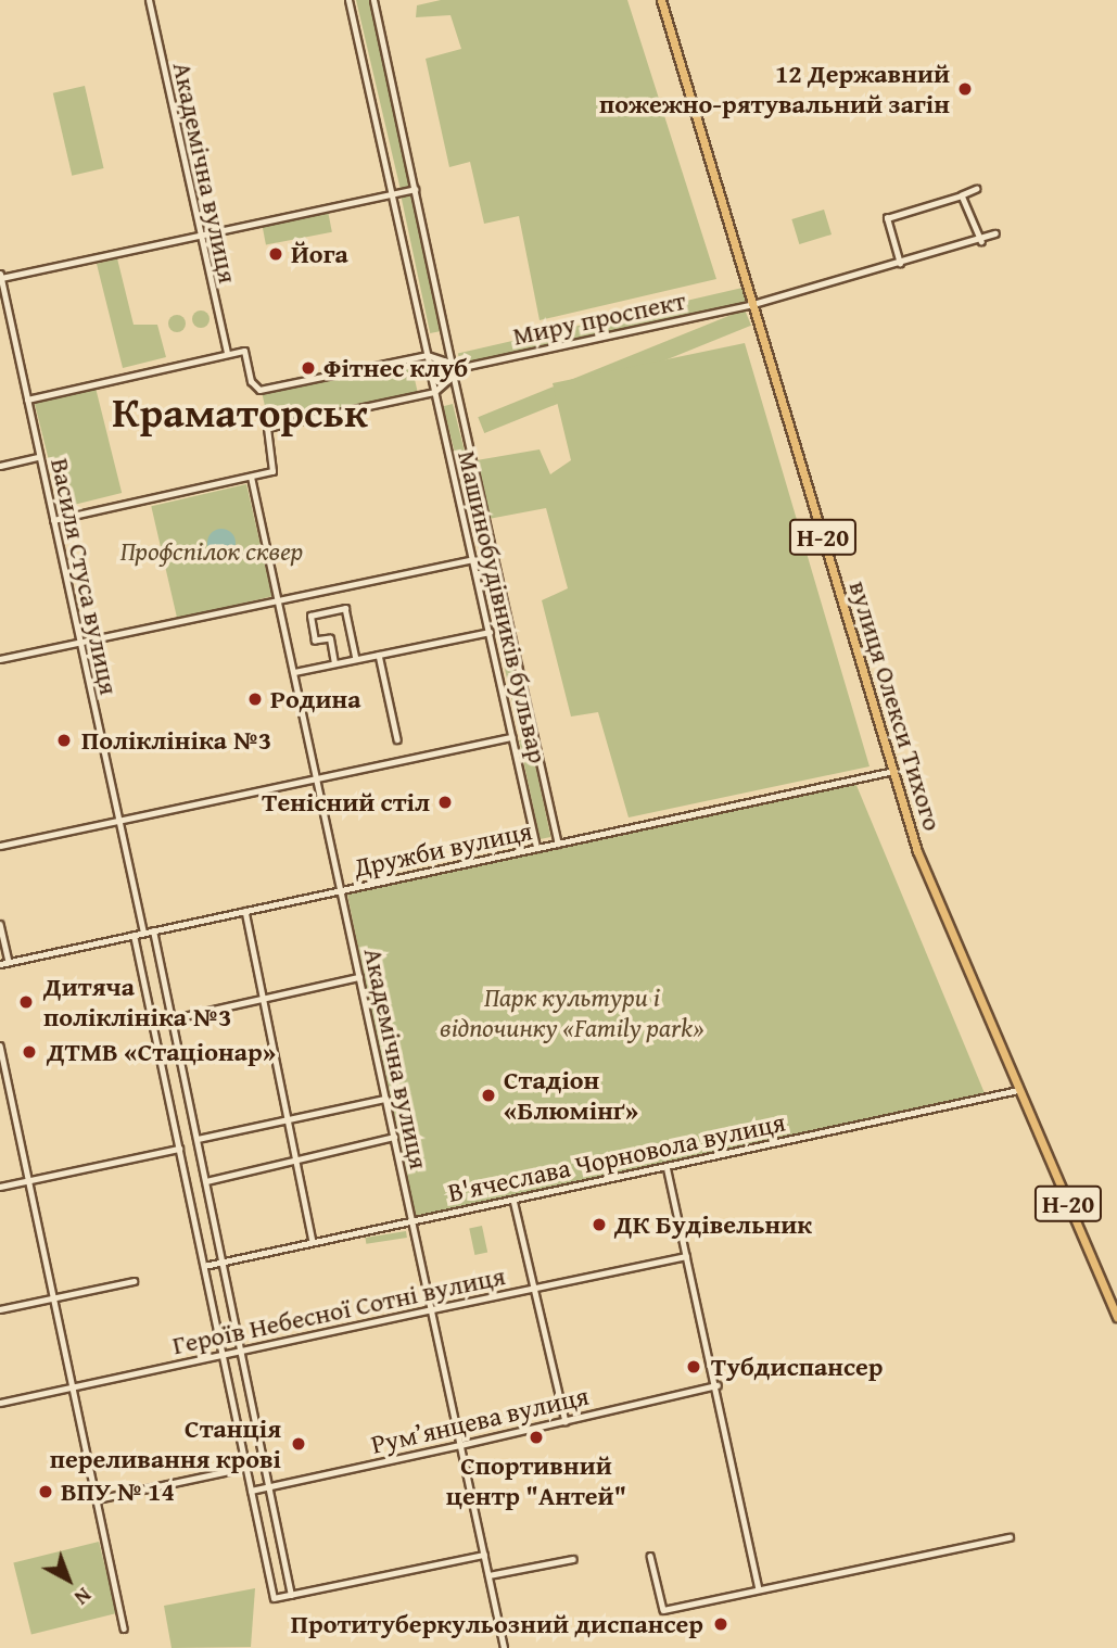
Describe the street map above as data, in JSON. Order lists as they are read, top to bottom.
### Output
{
  "streets": {
    "main road": ["Н-20", "вулиця Олекси Тихого"],
    "street": [
      "Академічна вулиця",
      "Миру проспект",
      "Василя Стуса вулиця",
      "Машинобудівників бульвар",
      "Дружби вулиця",
      "В'ячеслава Чорновола вулиця",
      "Героїв Небесної Сотні вулиця",
      "Рум’янцева вулиця"
    ]
  },
  "crossings": [
    ["Академічна вулиця", "Миру проспект"],
    ["Академічна вулиця", "Дружби вулиця"],
    ["Академічна вулиця", "В'ячеслава Чорновола вулиця"],
    ["Академічна вулиця", "Героїв Небесної Сотні вулиця"],
    ["Академічна вулиця", "Рум’янцева вулиця"],
    ["Миру проспект", "Машинобудівників бульвар"],
    ["Миру проспект", "вулиця Олекси Тихого"],
    ["Василя Стуса вулиця", "Дружби вулиця"],
    ["Машинобудівників бульвар", "Дружби вулиця"],
    ["вулиця Олекси Тихого", "Дружби вулиця"],
    ["вулиця Олекси Тихого", "В'ячеслава Чорновола вулиця"]
  ],
  "districts": ["Краматорськ"],
  "parks": ["Профспілок сквер", "Парк культури і відпочинку «Family park»"],
  "places": [
    "12 Державний пожежно-рятувальний загін",
    "Йога",
    "Фітнес клуб",
    "Родина",
    "Поліклініка №3",
    "Тенісний стіл",
    "Дитяча поліклініка №3",
    "ДТМВ «Стаціонар»",
    "Стадіон «Блюмінґ»",
    "ДК Будівельник",
    "Тубдиспансер",
    "Спортивний центр \"Антей\"",
    "Станція переливання крові",
    "ВПУ № 14",
    "Протитуберкульозний диспансер"
  ],
  "north": "bottom right"
}
